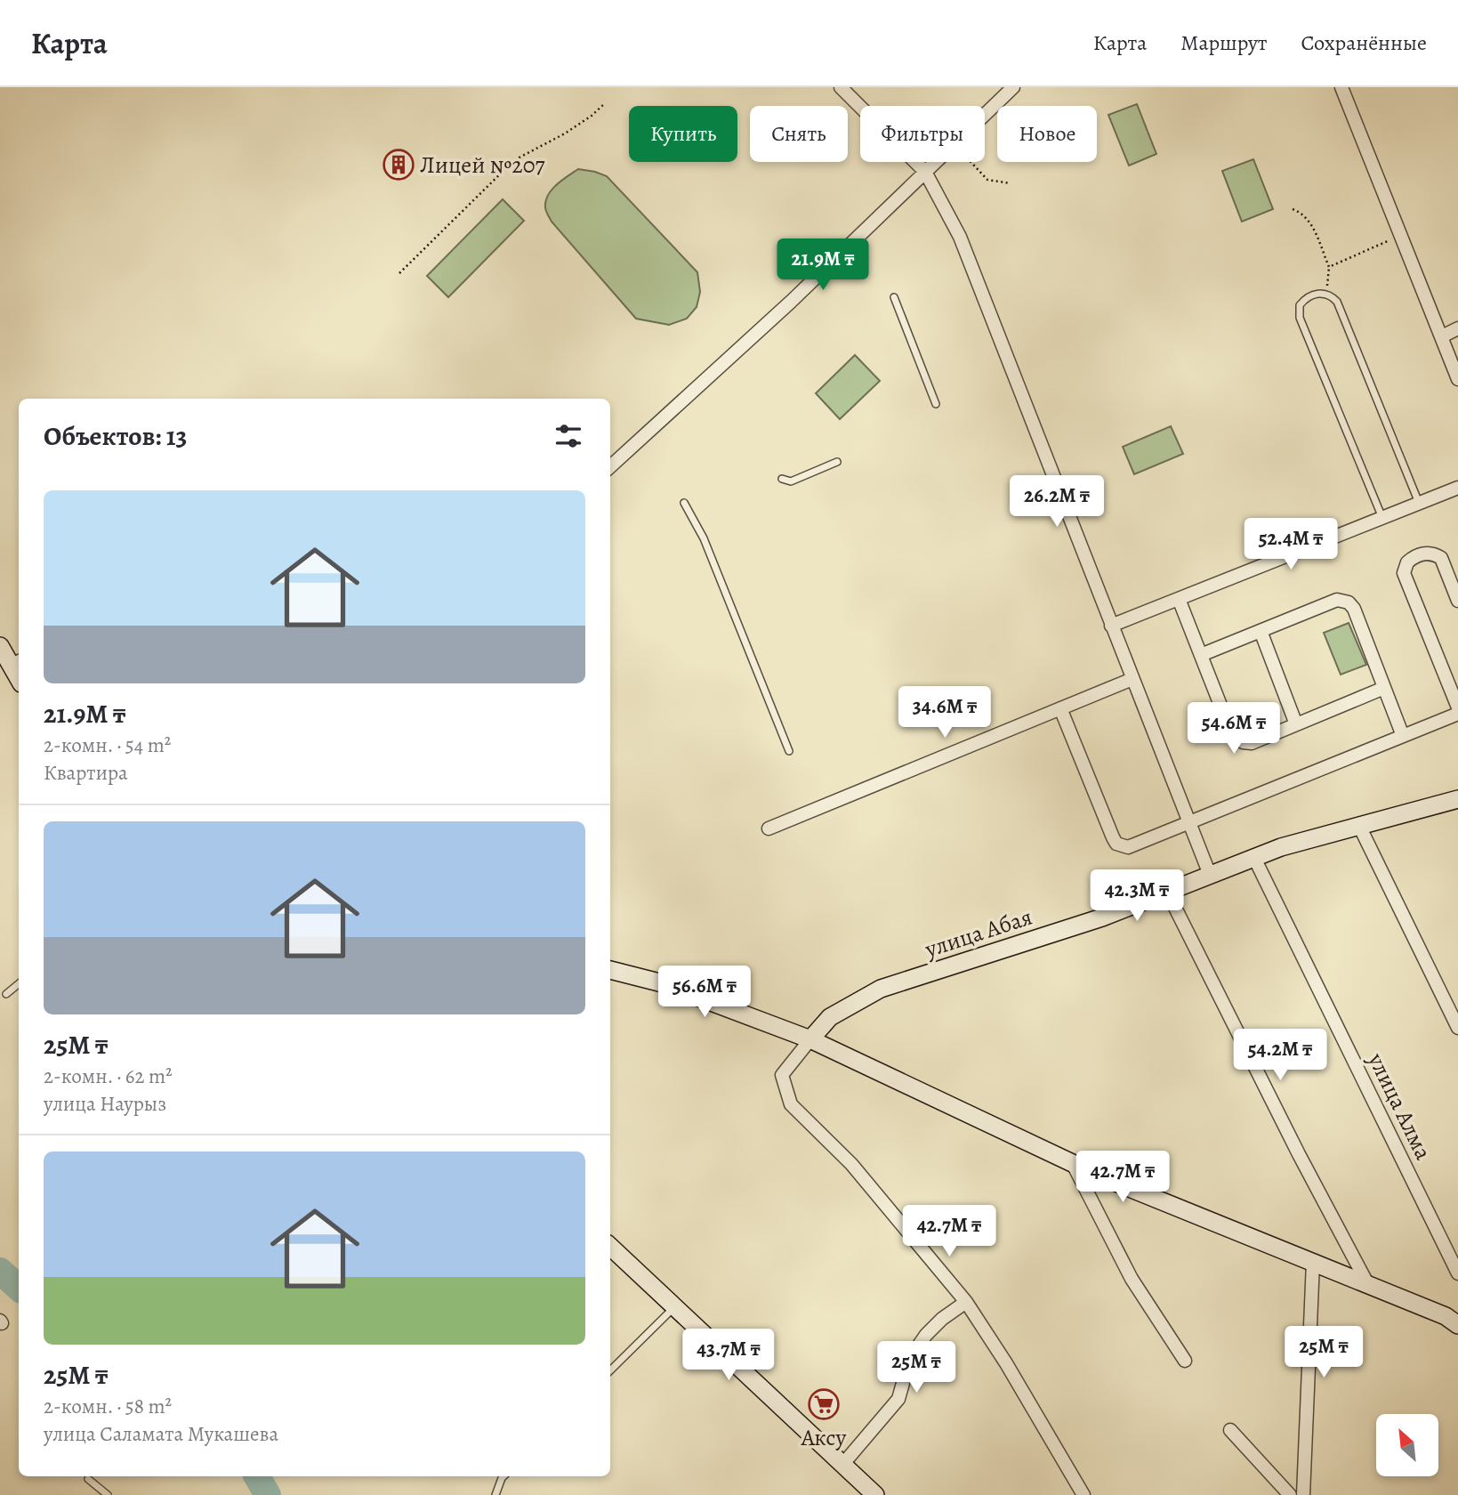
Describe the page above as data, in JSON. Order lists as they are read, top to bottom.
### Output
{
  "streets": {
    "street": ["улица Абая", "улица Алма"]
  },
  "crossings": [
    ["улица Абая", "улица Алма"]
  ],
  "places": {
    "building": ["Лицей №207"],
    "supermarket": ["Аксу"]
  },
  "north": "top left",
  "page": {
    "header": "Карта",
    "nav": ["Карта", "Маршрут", "Сохранённые"],
    "chip": [
      "Купить",
      "Снять",
      "Фильтры",
      "Новое"
    ],
    "price": [
      "21.9M ₸",
      "26.2M ₸",
      "52.4M ₸",
      "34.6M ₸",
      "54.6M ₸",
      "42.3M ₸",
      "56.6M ₸",
      "54.2M ₸",
      "42.7M ₸",
      "42.7M ₸",
      "25M ₸",
      "43.7M ₸",
      "25M ₸"
    ],
    "heading": "Объектов: 13",
    "list": [
      {
        "name": "21.9M ₸",
        "note": "2-комн. · 54 m² · Квартира"
      },
      {
        "name": "25M ₸",
        "note": "2-комн. · 62 m² · улица Наурыз"
      },
      {
        "name": "25M ₸",
        "note": "2-комн. · 58 m² · улица Саламата Мукашева"
      }
    ]
  }
}
